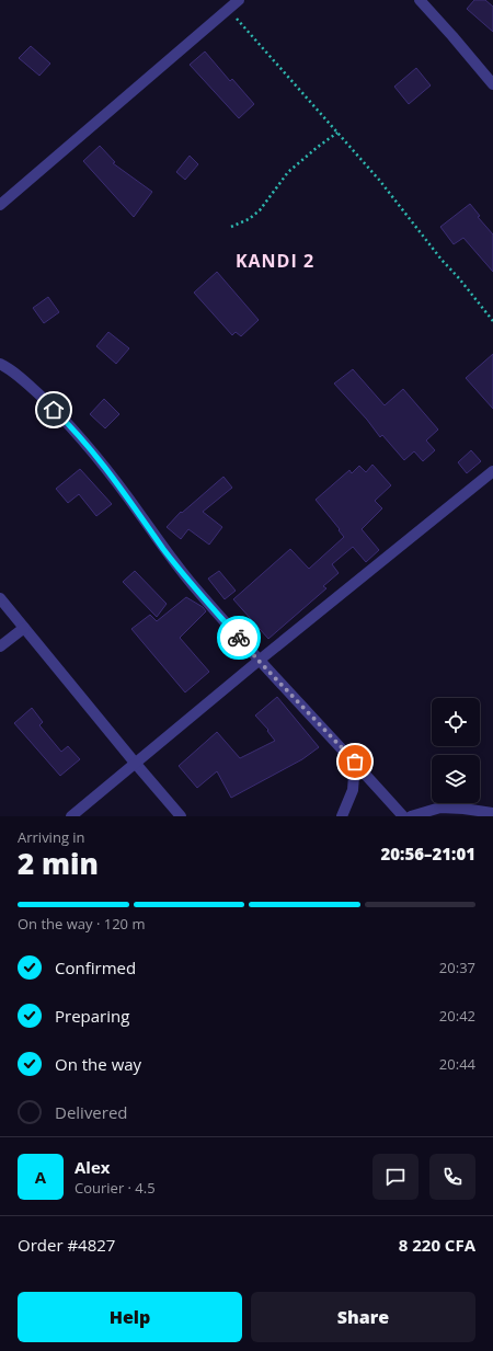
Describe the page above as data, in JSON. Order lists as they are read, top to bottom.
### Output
{
  "districts": ["KANDI 2"],
  "page": {
    "heading": ["2 min", "Arriving in", "20:56–21:01"],
    "panel": [
      "Alex",
      "Courier · 4.5",
      "Order #4827",
      "8 220 CFA"
    ],
    "bar": "On the way · 120 m",
    "list": [
      ["Confirmed", "20:37"],
      ["Preparing", "20:42"],
      ["On the way", "20:44"],
      "Delivered"
    ],
    "round": "A",
    "buttons": ["Help", "Share"]
  }
}
